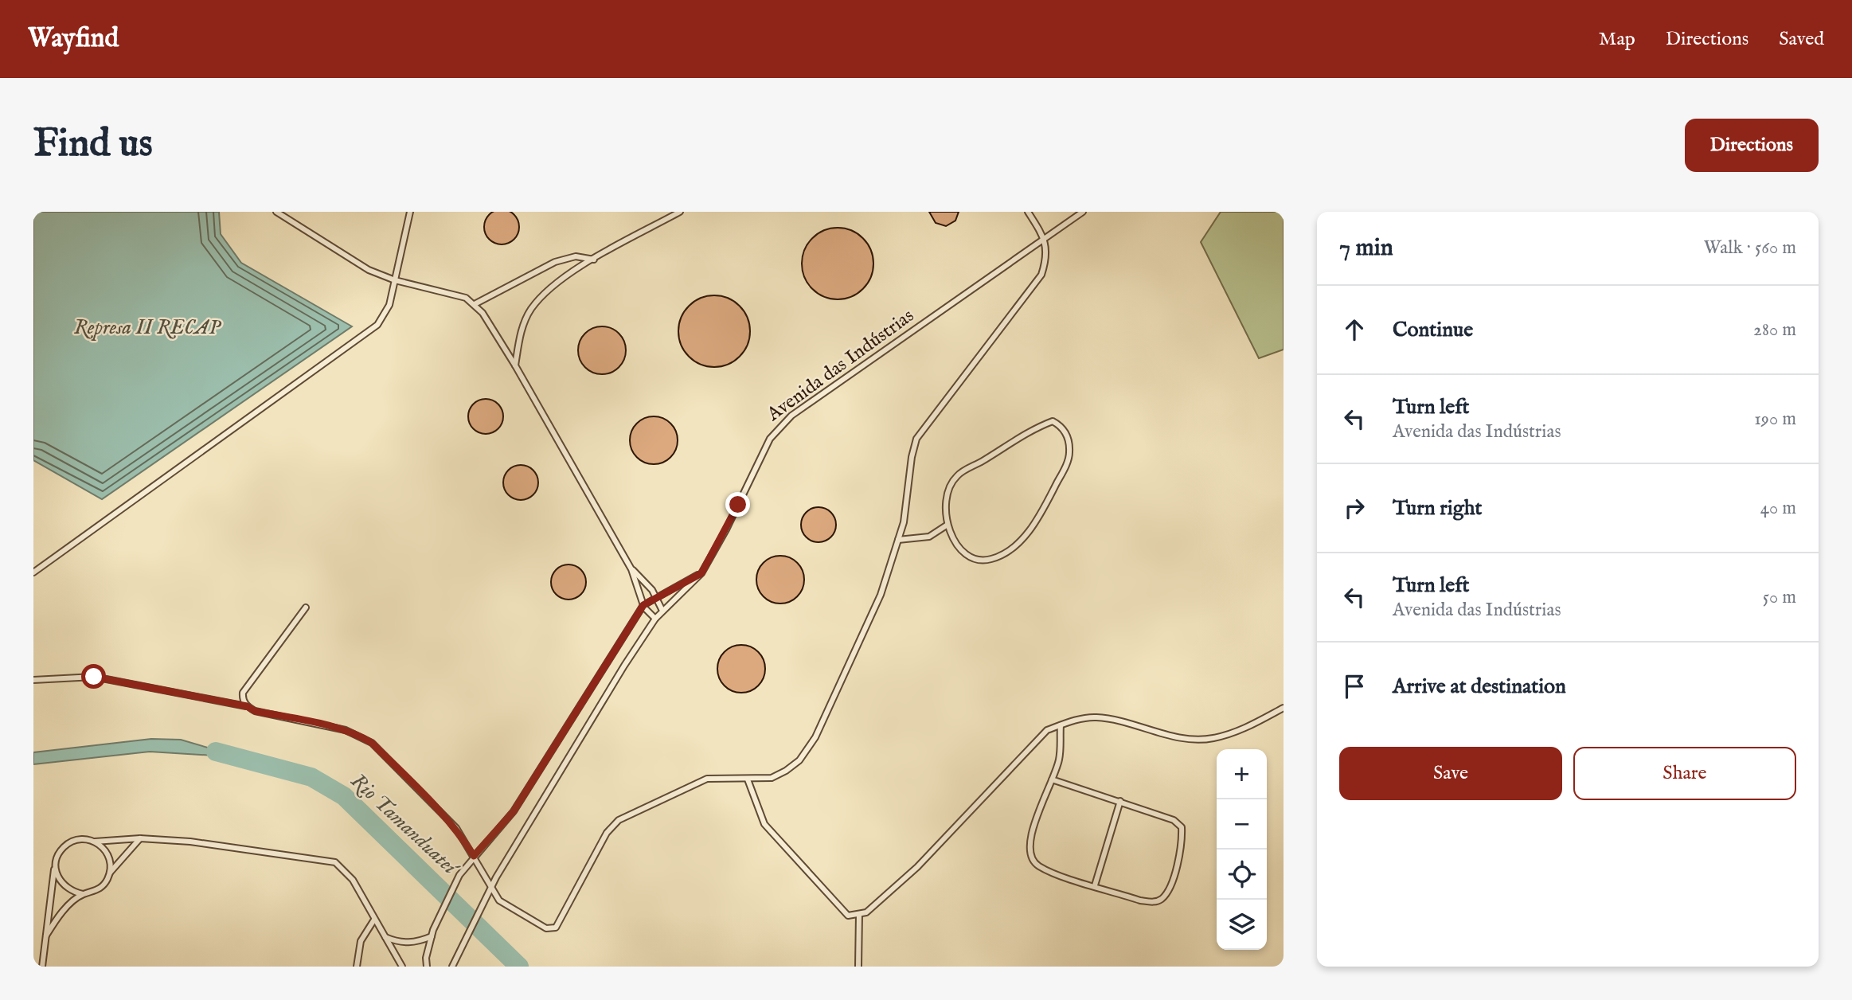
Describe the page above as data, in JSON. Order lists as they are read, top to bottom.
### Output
{
  "streets": {
    "lane": ["Avenida das Indústrias"]
  },
  "water": ["Represa II RECAP", "Rio Tamanduateí"],
  "page": {
    "header": "Wayfind",
    "nav": ["Map", "Directions", "Saved"],
    "buttons": [
      "Directions",
      ["Save", "Share"]
    ],
    "title": "Find us",
    "heading": ["7 min", "Walk · 560 m"],
    "list": [
      ["Continue", "280 m"],
      ["Turn left", "Avenida das Indústrias", "190 m"],
      ["Turn right", "40 m"],
      ["Turn left", "Avenida das Indústrias", "50 m"],
      "Arrive at destination"
    ],
    "map_buttons": ["+", "−"]
  }
}
